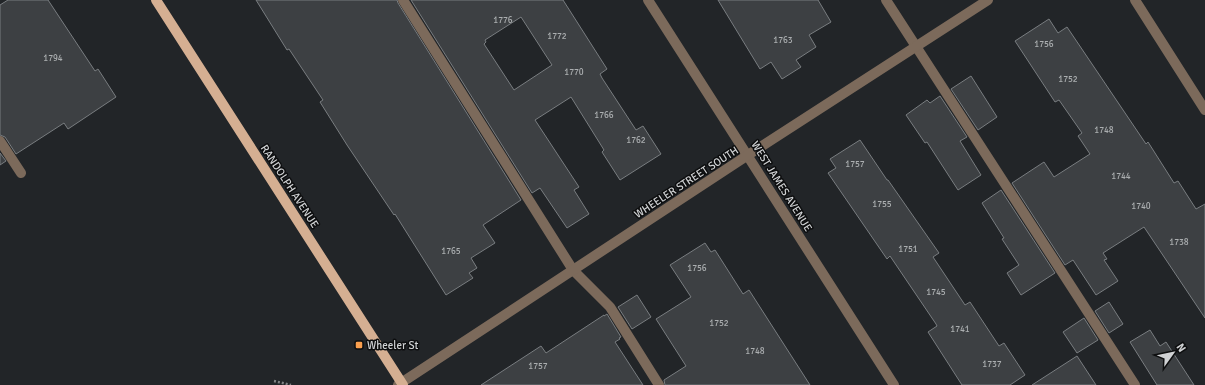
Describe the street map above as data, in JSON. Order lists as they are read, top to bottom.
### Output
{
  "streets": {
    "main road": ["RANDOLPH AVENUE"],
    "street": ["WHEELER STREET SOUTH", "WEST JAMES AVENUE"]
  },
  "crossings": [
    ["WHEELER STREET SOUTH", "RANDOLPH AVENUE"],
    ["WHEELER STREET SOUTH", "WEST JAMES AVENUE"]
  ],
  "places": {
    "transit": ["Wheeler St"]
  },
  "house_numbers": [
    "1776",
    "1772",
    "1763",
    "1756",
    "1794",
    "1770",
    "1752",
    "1766",
    "1748",
    "1762",
    "1757",
    "1744",
    "1755",
    "1740",
    "1738",
    "1751",
    "1765",
    "1756",
    "1745",
    "1752",
    "1741",
    "1748",
    "1737",
    "1757"
  ],
  "north": "top right"
}
